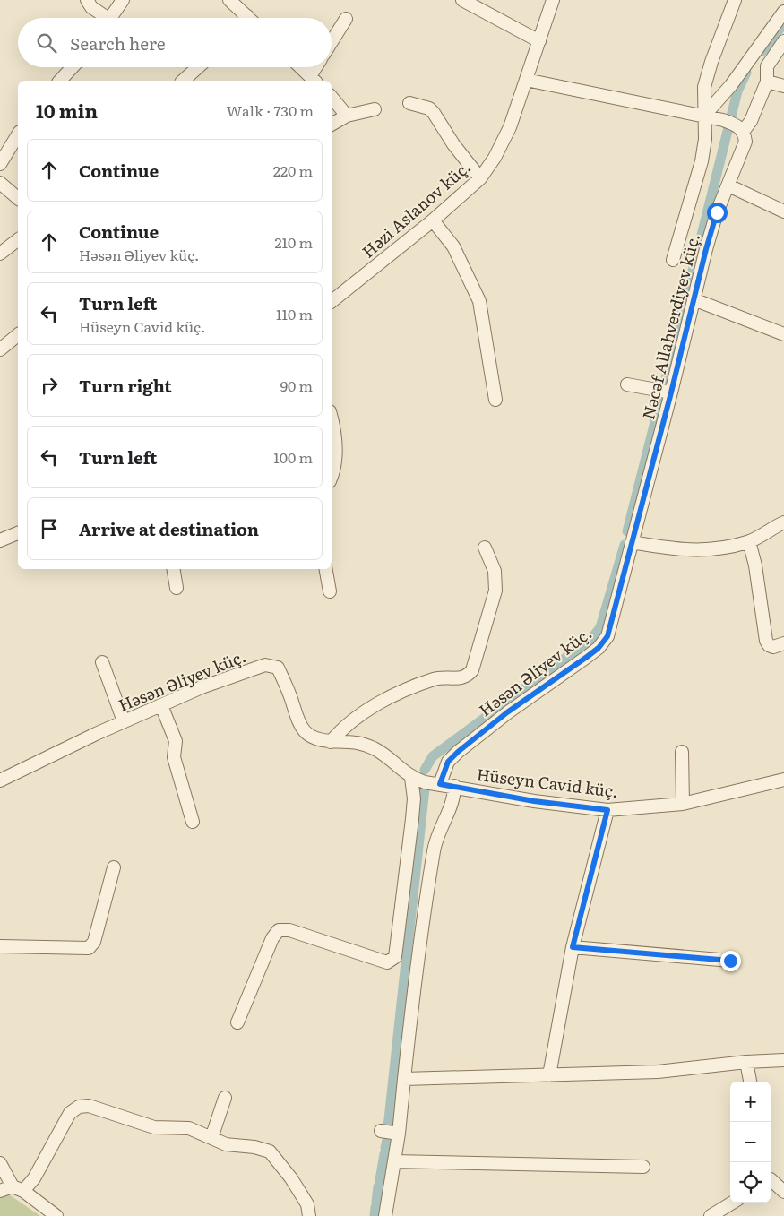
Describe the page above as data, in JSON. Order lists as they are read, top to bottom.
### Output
{
  "streets": {
    "street": [
      "Həzi Aslanov küç.",
      "Nəcəf Allahverdiyev küç.",
      "Həsən Əliyev küç.",
      "Hüseyn Cavid küç."
    ]
  },
  "crossings": [
    ["Nəcəf Allahverdiyev küç.", "Həsən Əliyev küç."],
    ["Həsən Əliyev küç.", "Hüseyn Cavid küç."]
  ],
  "page": {
    "search": "Search here",
    "heading": ["10 min", "Walk · 730 m"],
    "list": [
      ["Continue", "220 m"],
      ["Continue", "Həsən Əliyev küç.", "210 m"],
      ["Turn left", "Hüseyn Cavid küç.", "110 m"],
      ["Turn right", "90 m"],
      ["Turn left", "100 m"],
      "Arrive at destination"
    ],
    "map_buttons": ["+", "−"]
  }
}
